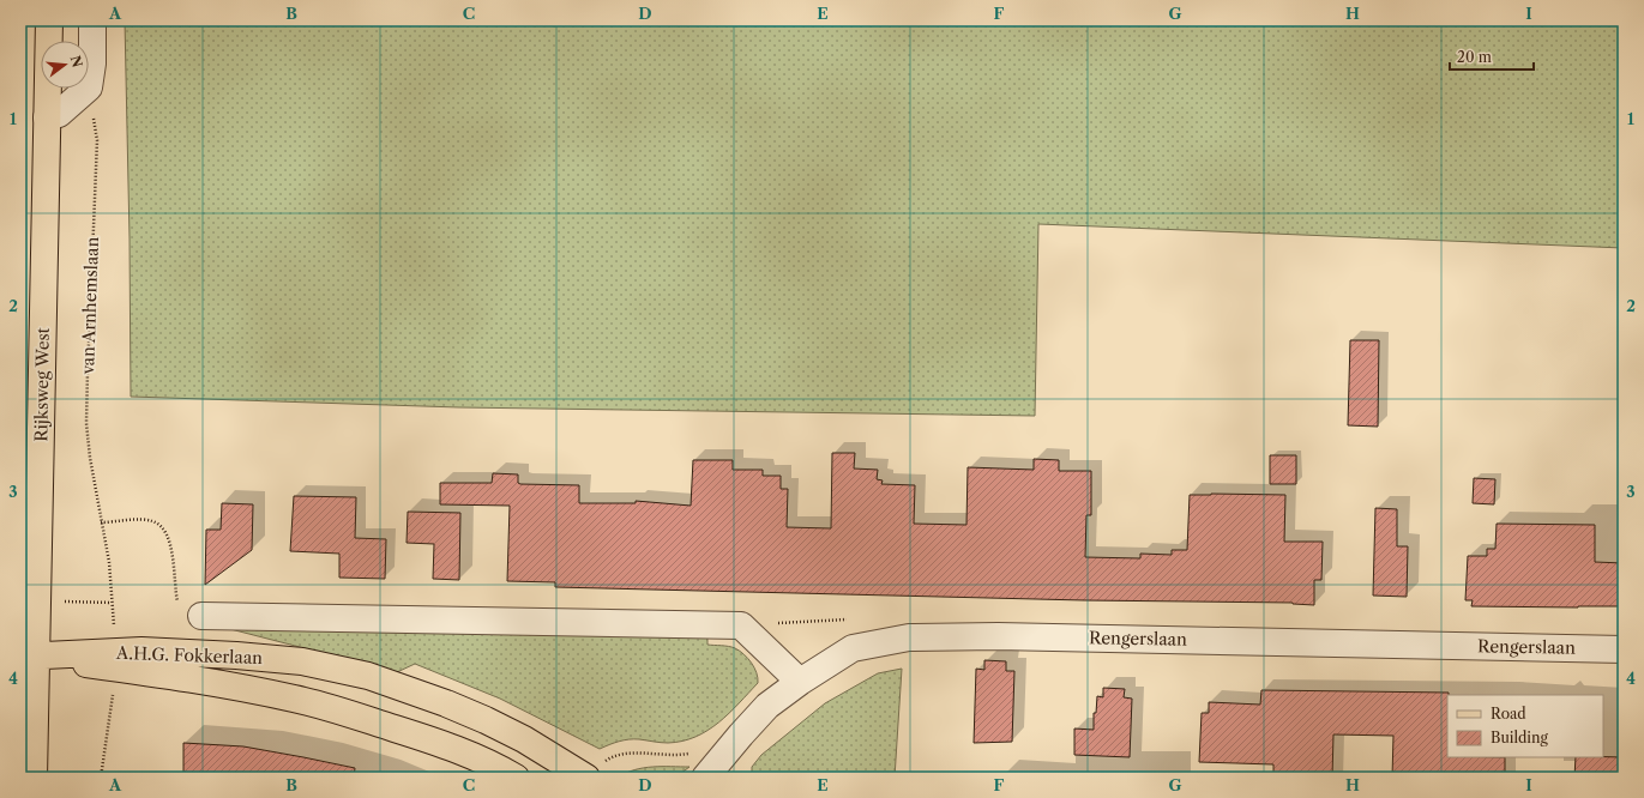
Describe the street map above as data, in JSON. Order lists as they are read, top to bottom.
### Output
{
  "streets": {
    "main road": ["Rijksweg West", "A.H.G. Fokkerlaan"],
    "street": ["Rengerslaan"],
    "path": ["van Arnhemslaan"]
  },
  "crossings": [
    ["Rijksweg West", "A.H.G. Fokkerlaan"]
  ],
  "legend": ["Road", "Building"],
  "scale_bar": "20 m",
  "north": "right",
  "grid": {
    "columns": [
      "A",
      "B",
      "C",
      "D",
      "E",
      "F",
      "G",
      "H",
      "I"
    ],
    "rows": [
      "1",
      "2",
      "3",
      "4"
    ]
  }
}
